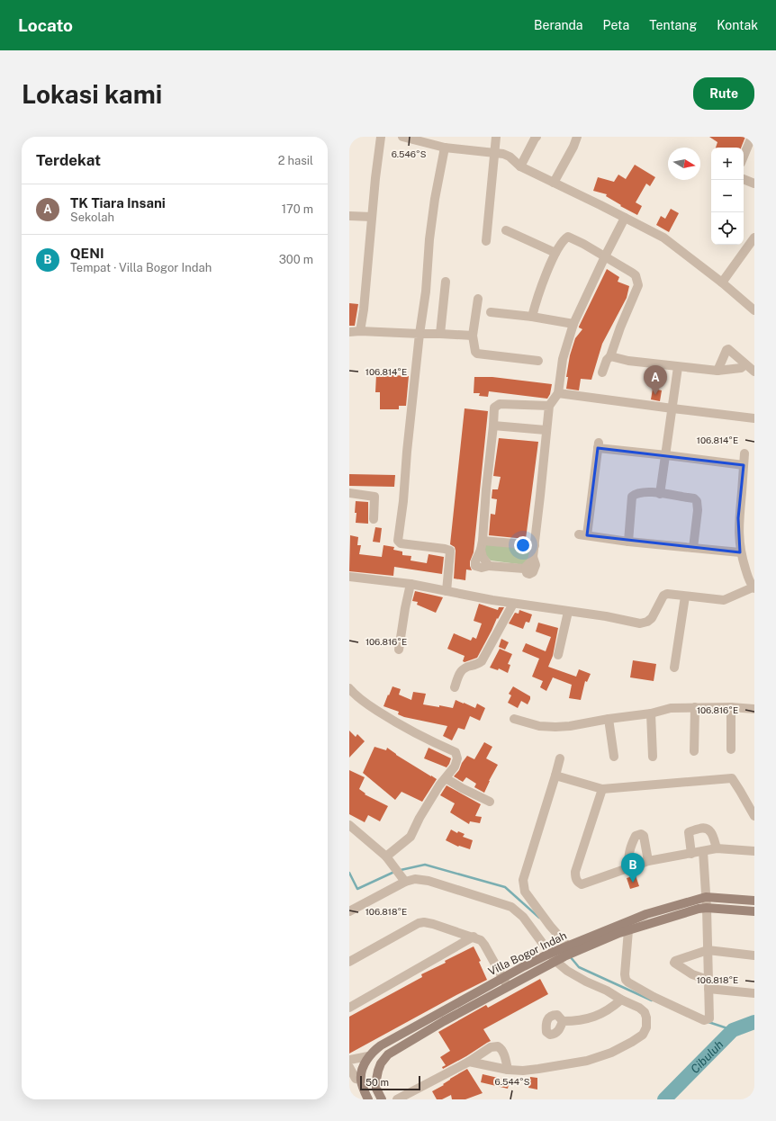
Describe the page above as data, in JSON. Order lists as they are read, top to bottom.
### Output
{
  "streets": {
    "street": ["Villa Bogor Indah"]
  },
  "water": ["Cibuluh"],
  "scale_bar": "50 m",
  "north": "right",
  "page": {
    "header": "Locato",
    "nav": [
      "Beranda",
      "Peta",
      "Tentang",
      "Kontak"
    ],
    "buttons": "Rute",
    "title": "Lokasi kami",
    "heading": ["Terdekat", "2 hasil"],
    "map_buttons": ["+", "−"],
    "list": [
      {
        "mark": "A",
        "name": "TK Tiara Insani",
        "note": "Sekolah",
        "value": "170 m"
      },
      {
        "mark": "B",
        "name": "QENI",
        "note": "Tempat · Villa Bogor Indah",
        "value": "300 m"
      }
    ],
    "pins": ["A", "B"],
    "scale": "50 m"
  },
  "coordinates": [
    "6.546°S",
    "106.814°E",
    "106.816°E",
    "106.818°E",
    "6.544°S"
  ]
}
